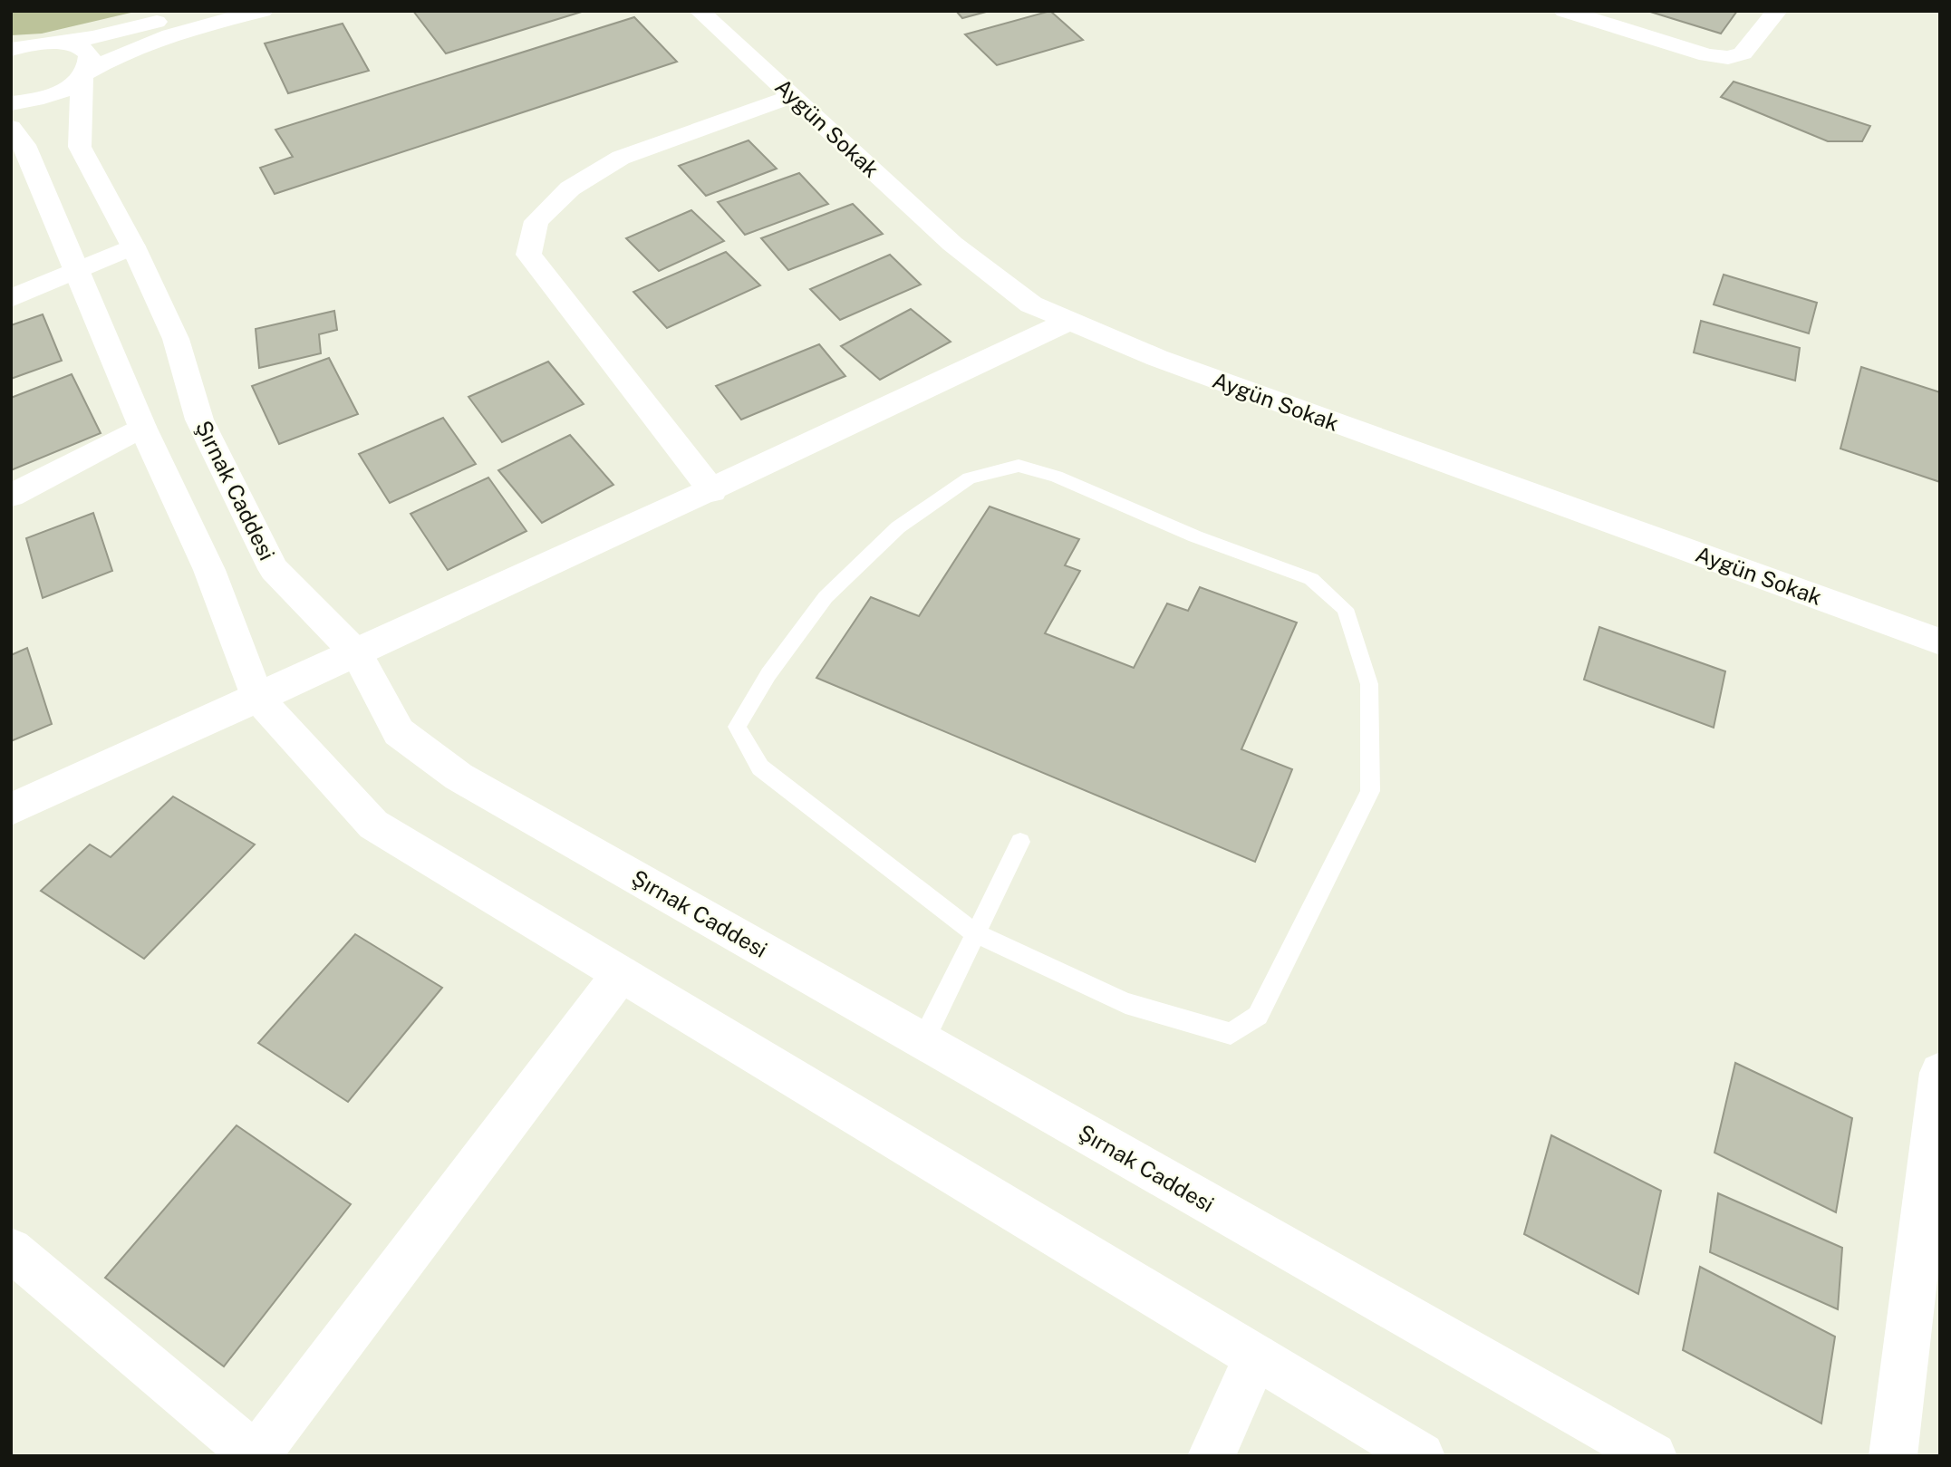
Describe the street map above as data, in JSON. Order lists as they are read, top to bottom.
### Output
{
  "streets": {
    "street": ["Aygün Sokak", "Şırnak Caddesi"]
  }
}
